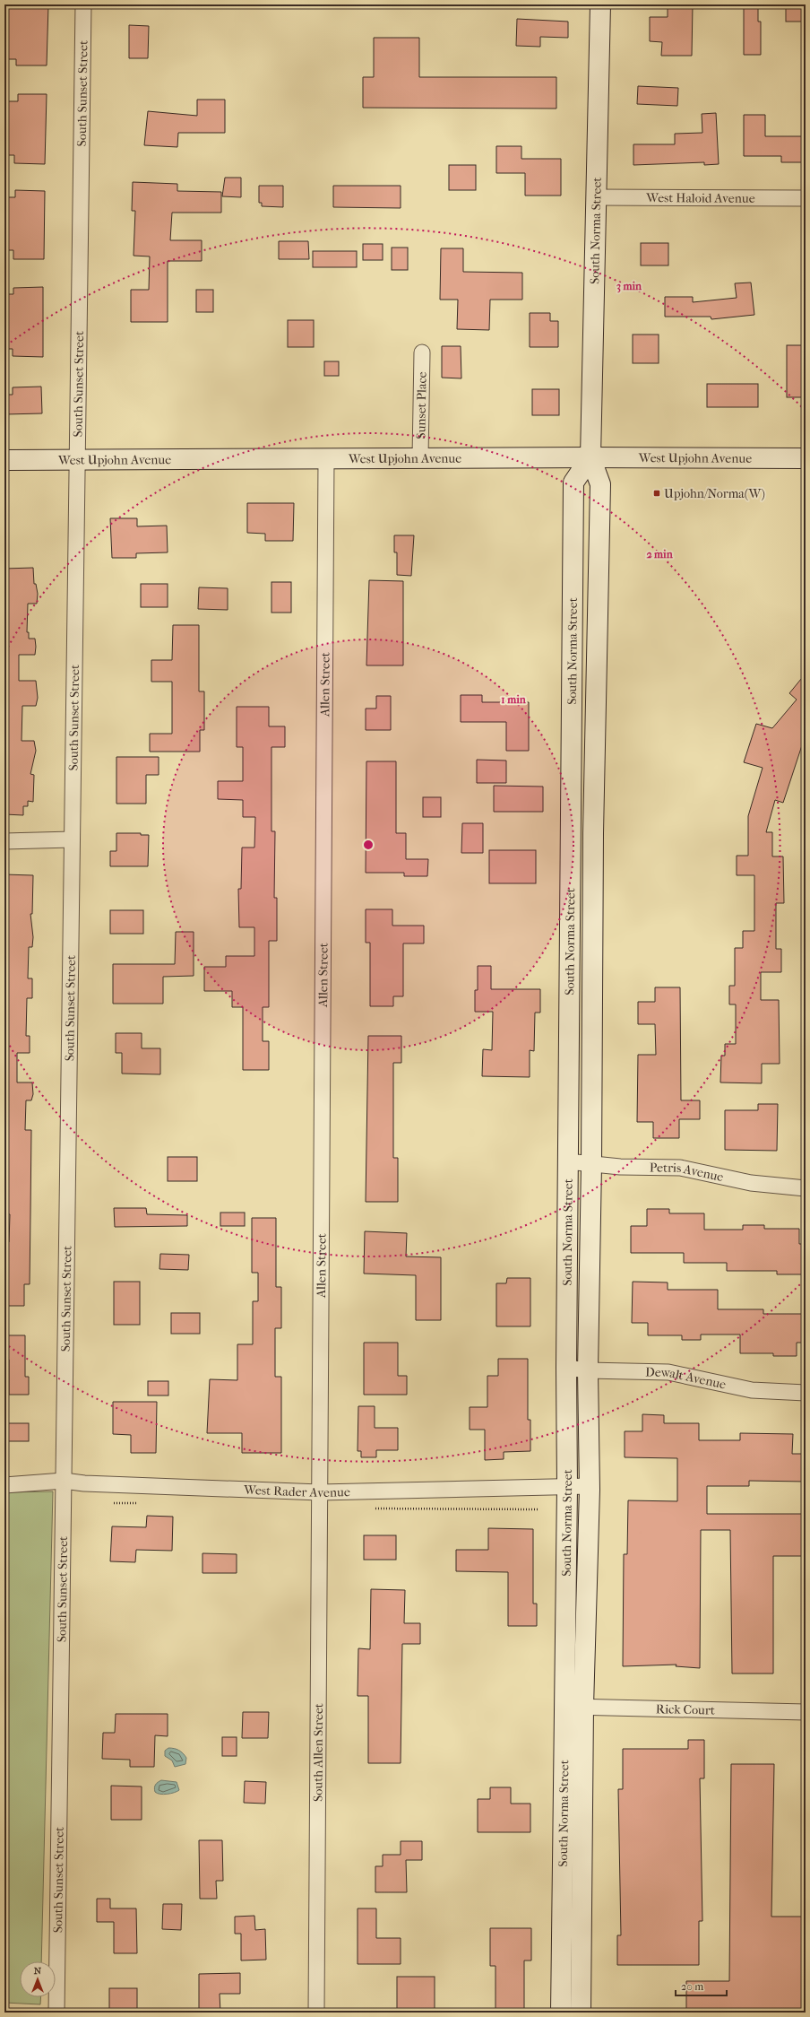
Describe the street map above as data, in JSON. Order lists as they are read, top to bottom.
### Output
{
  "streets": {
    "street": [
      "South Sunset Street",
      "West Haloid Avenue",
      "South Norma Street",
      "Sunset Place",
      "West Upjohn Avenue",
      "Allen Street",
      "Petris Avenue",
      "Dewalt Avenue",
      "West Rader Avenue",
      "Rick Court",
      "South Allen Street"
    ]
  },
  "crossings": [
    ["South Sunset Street", "West Upjohn Avenue"],
    ["South Sunset Street", "West Rader Avenue"],
    ["West Haloid Avenue", "South Norma Street"],
    ["South Norma Street", "West Upjohn Avenue"],
    ["South Norma Street", "Petris Avenue"],
    ["South Norma Street", "Dewalt Avenue"],
    ["South Norma Street", "West Rader Avenue"],
    ["South Norma Street", "Rick Court"],
    ["Sunset Place", "West Upjohn Avenue"],
    ["West Upjohn Avenue", "Allen Street"],
    ["Allen Street", "West Rader Avenue"],
    ["Allen Street", "South Allen Street"],
    ["West Rader Avenue", "South Allen Street"]
  ],
  "places": {
    "transit": ["Upjohn/Norma(W)"]
  },
  "scale_bar": "20 m",
  "north": "top",
  "rings": ["3 min", "2 min", "1 min"]
}
